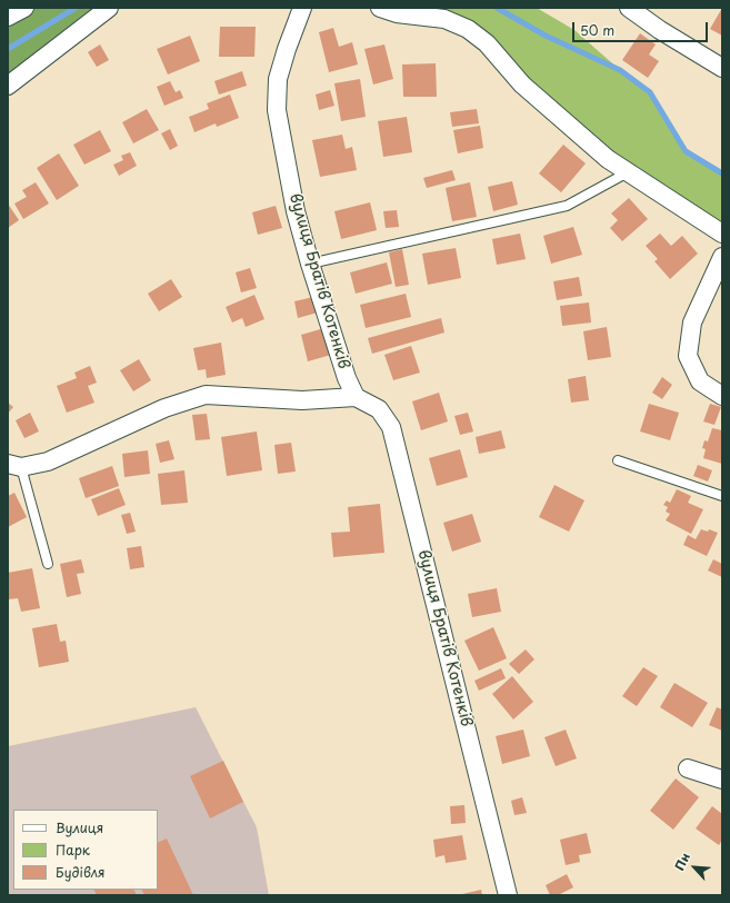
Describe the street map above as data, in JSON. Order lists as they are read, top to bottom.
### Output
{
  "streets": {
    "street": ["вулиця Братів Котенків"]
  },
  "legend": ["Вулиця", "Парк", "Будівля"],
  "scale_bar": "50 m",
  "north": "top left"
}
